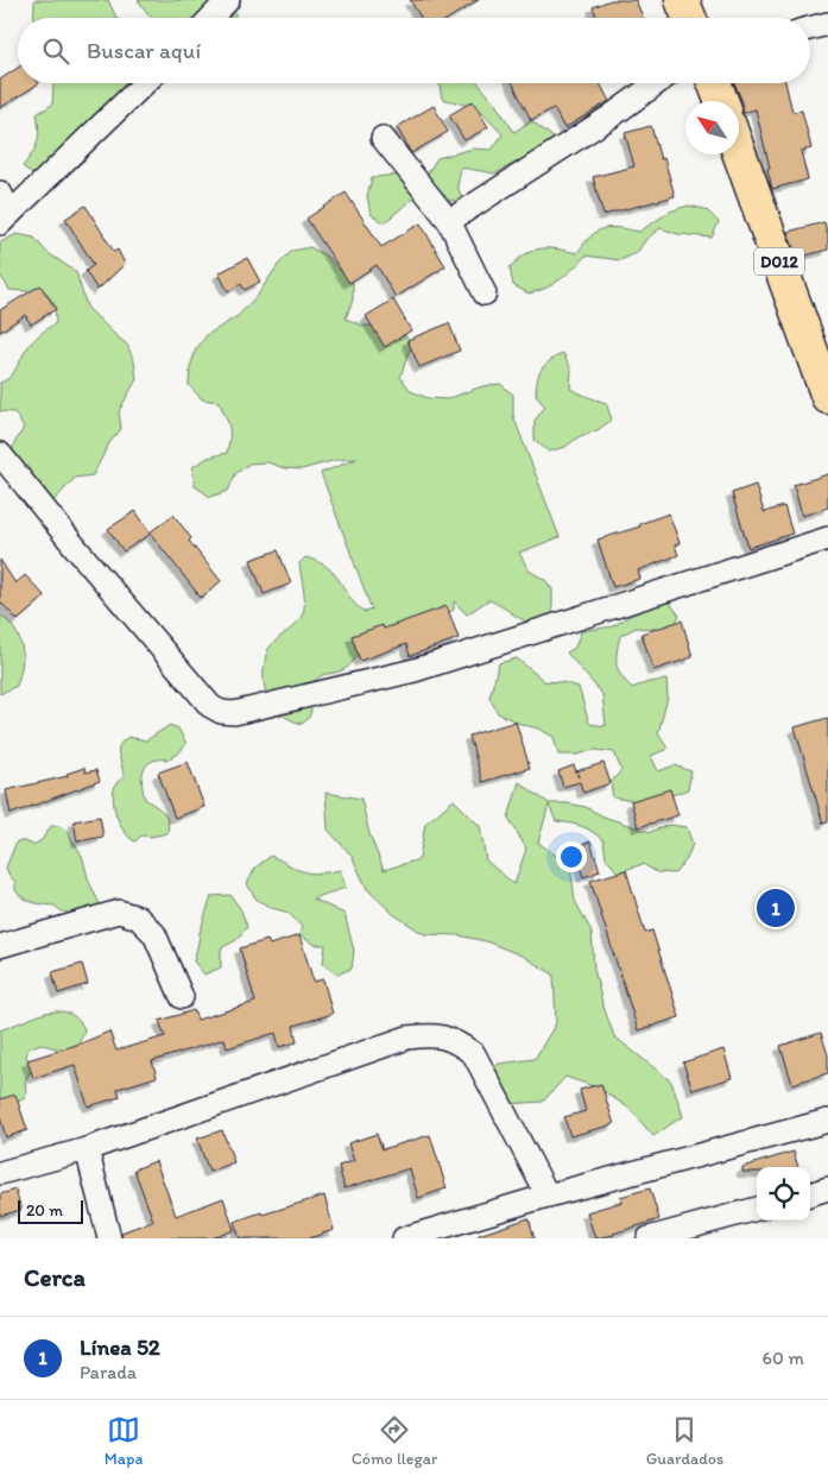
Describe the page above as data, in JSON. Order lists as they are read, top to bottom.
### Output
{
  "streets": {
    "main road": ["D012"]
  },
  "scale_bar": "20 m",
  "north": "top left",
  "page": {
    "search": "Buscar aquí",
    "pins": "1",
    "scale": "20 m",
    "heading": "Cerca",
    "list": [
      {
        "mark": "1",
        "name": "Línea 52",
        "note": "Parada",
        "value": "60 m"
      }
    ],
    "nav": ["Mapa", "Cómo llegar", "Guardados"]
  }
}
